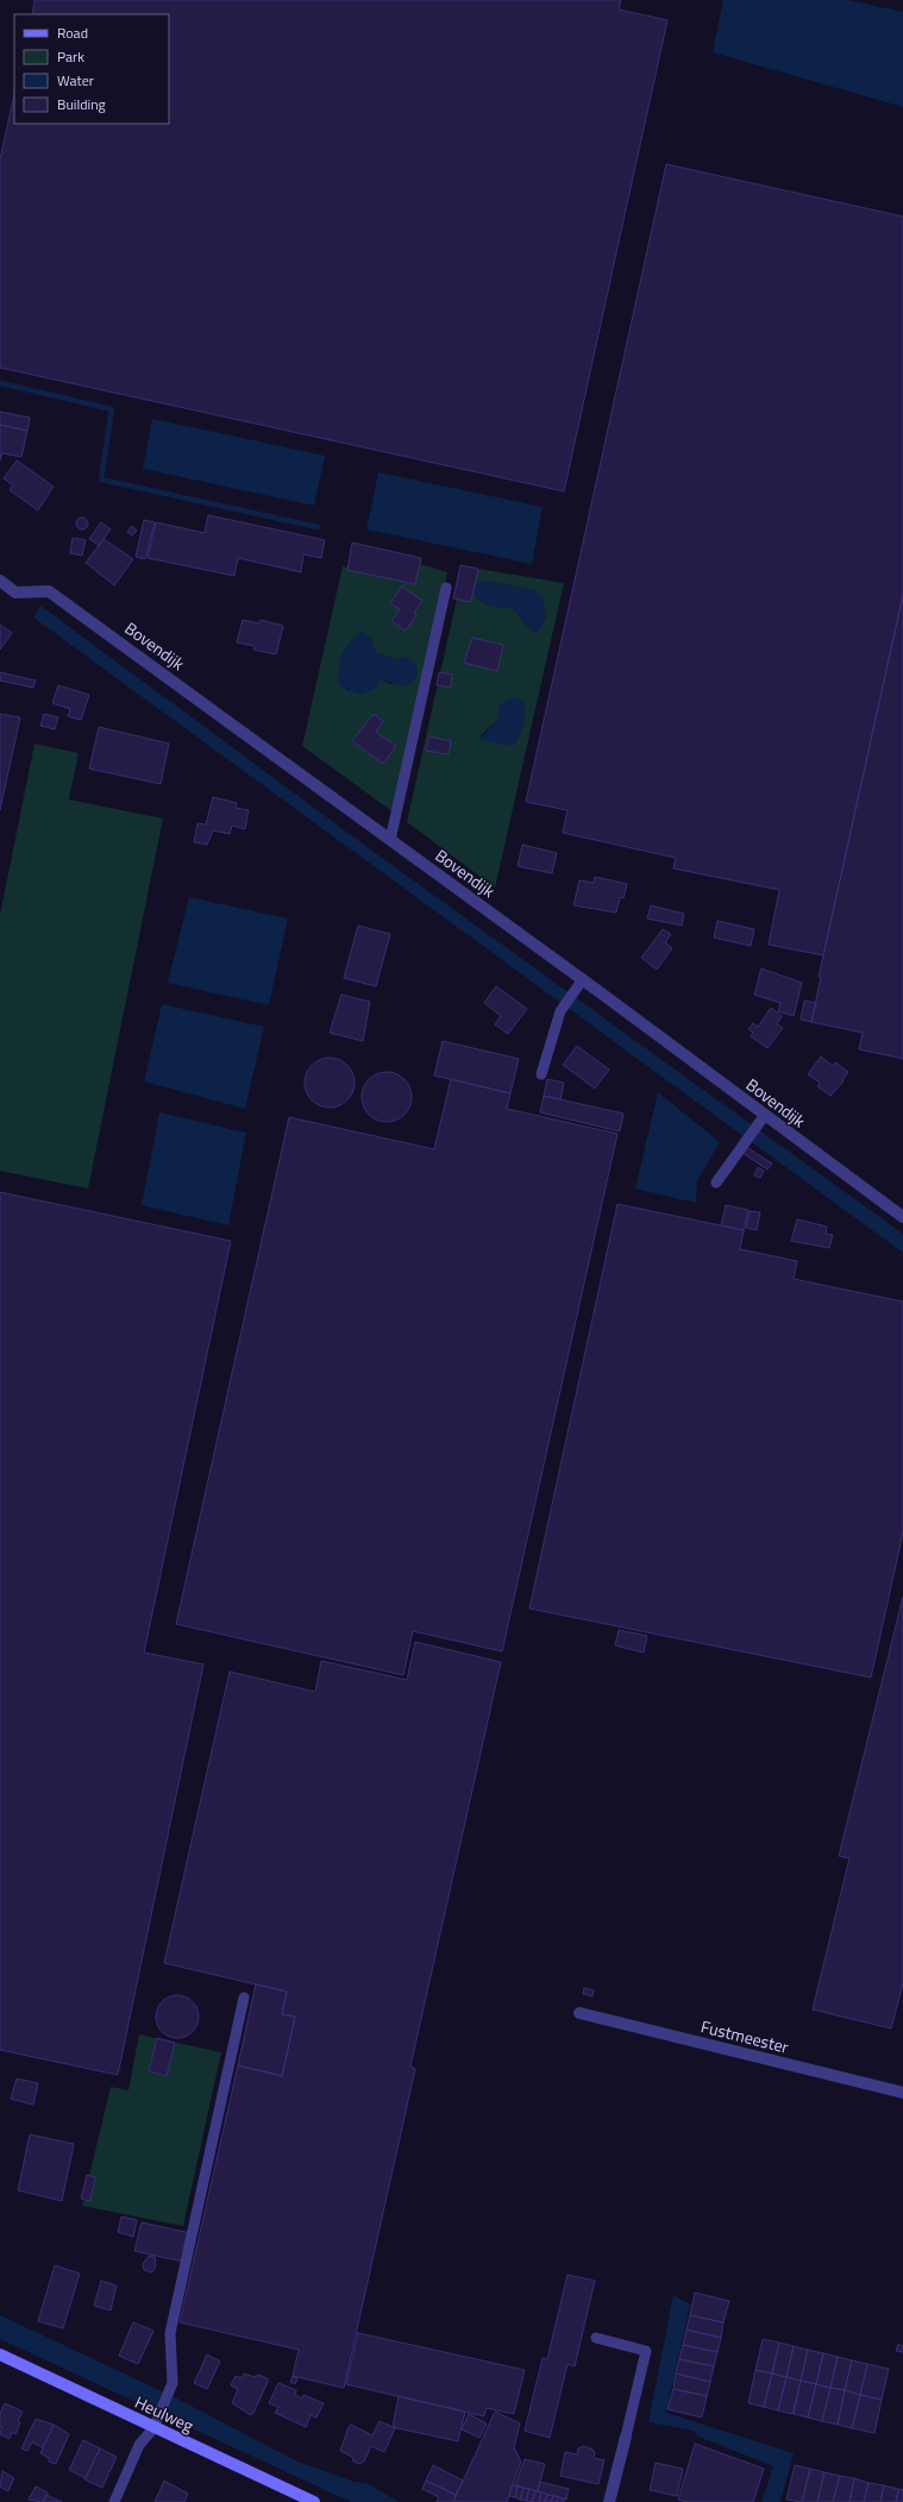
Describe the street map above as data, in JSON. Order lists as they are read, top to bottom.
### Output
{
  "streets": {
    "main road": ["Heulweg"],
    "street": ["Bovendijk", "Fustmeester"]
  },
  "legend": [
    "Road",
    "Park",
    "Water",
    "Building"
  ]
}
